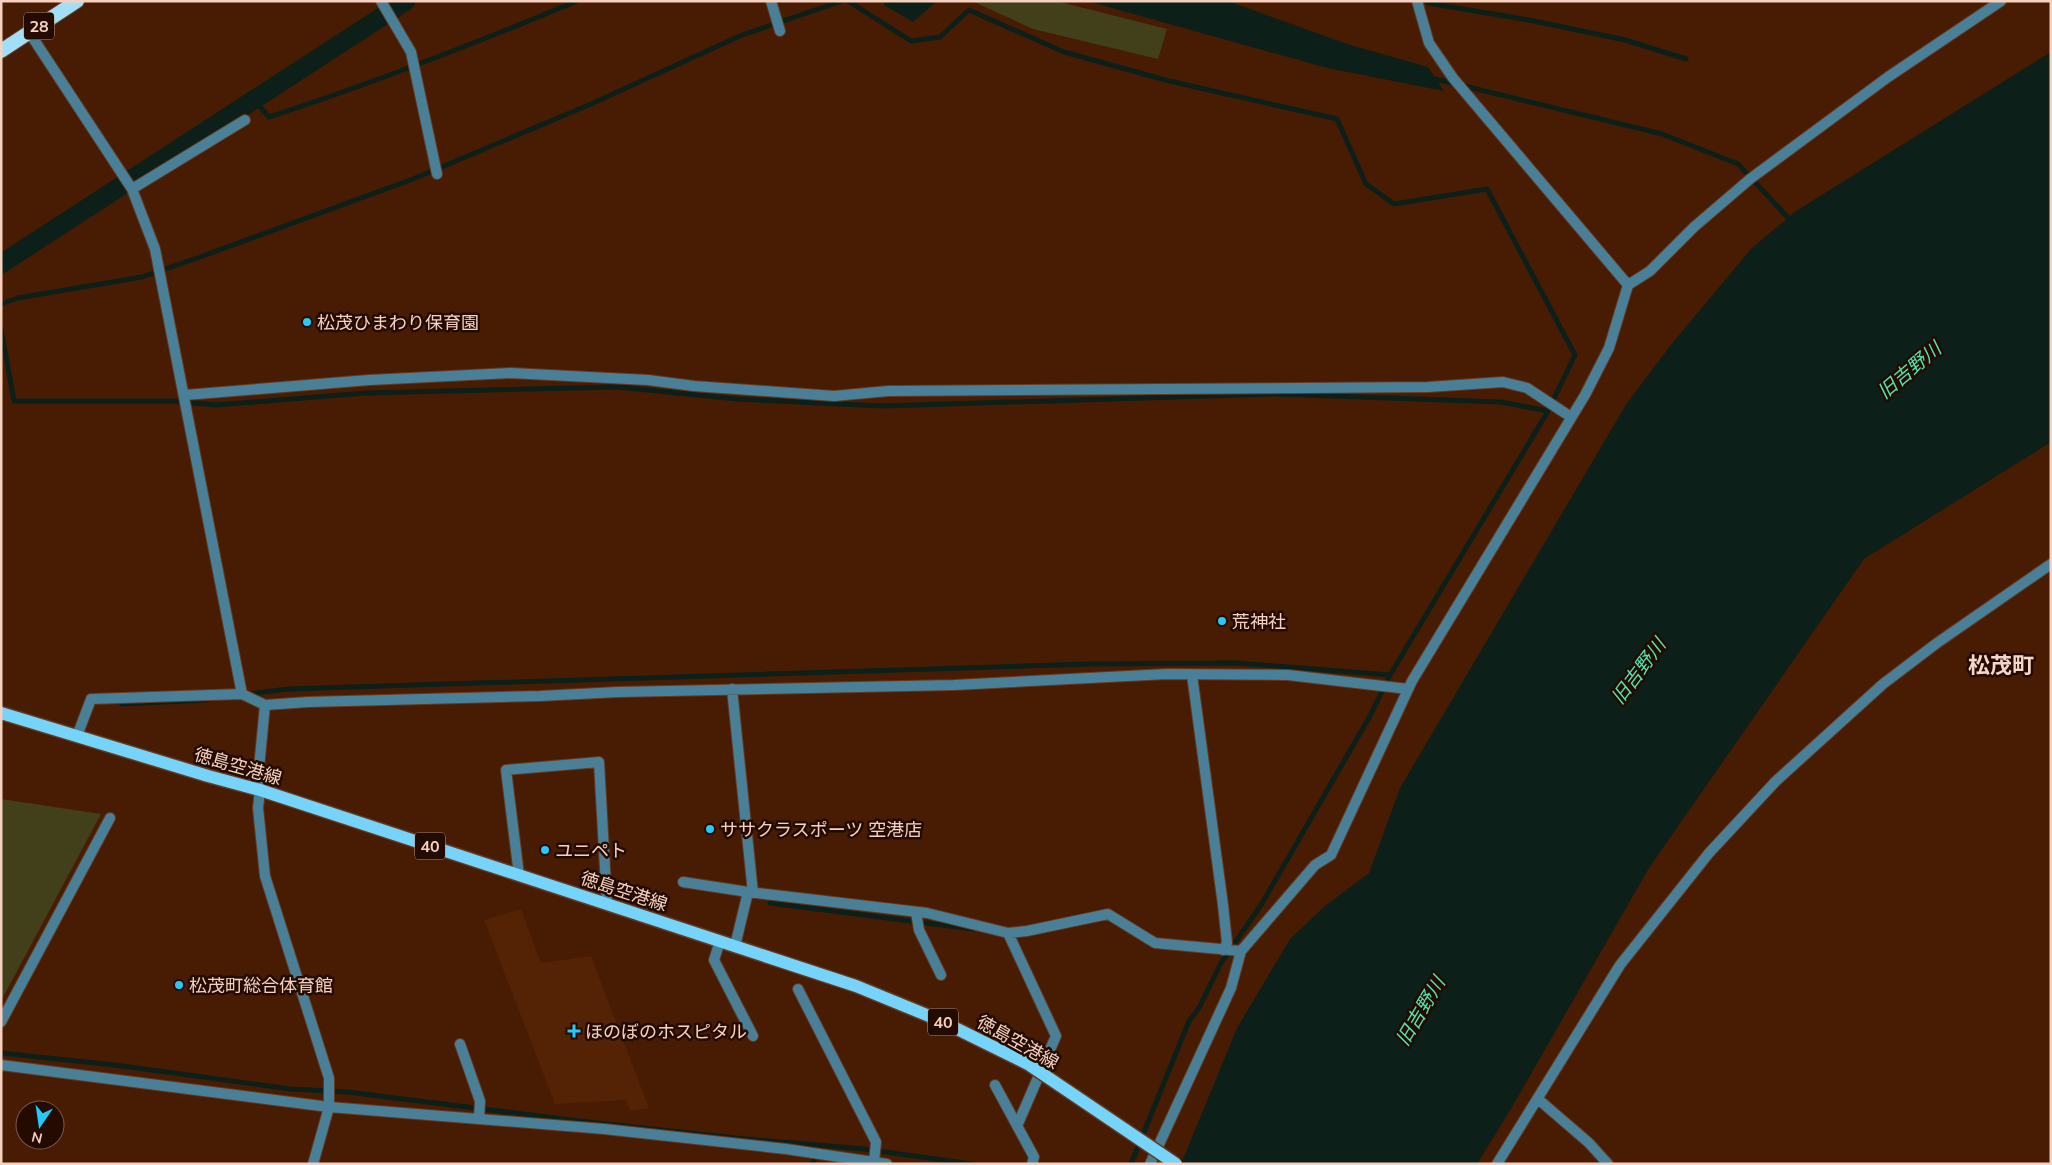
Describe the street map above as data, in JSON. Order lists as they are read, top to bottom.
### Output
{
  "streets": {
    "highway": ["28"],
    "main road": ["徳島空港線", "40"]
  },
  "districts": ["松茂町"],
  "water": ["旧吉野川"],
  "places": {
    "other": [
      "松茂ひまわり保育園",
      "荒神社",
      "ササクラスポーツ 空港店",
      "ユニペト",
      "松茂町総合体育館"
    ],
    "health": ["ほのぼのホスピタル"]
  },
  "north": "bottom"
}
